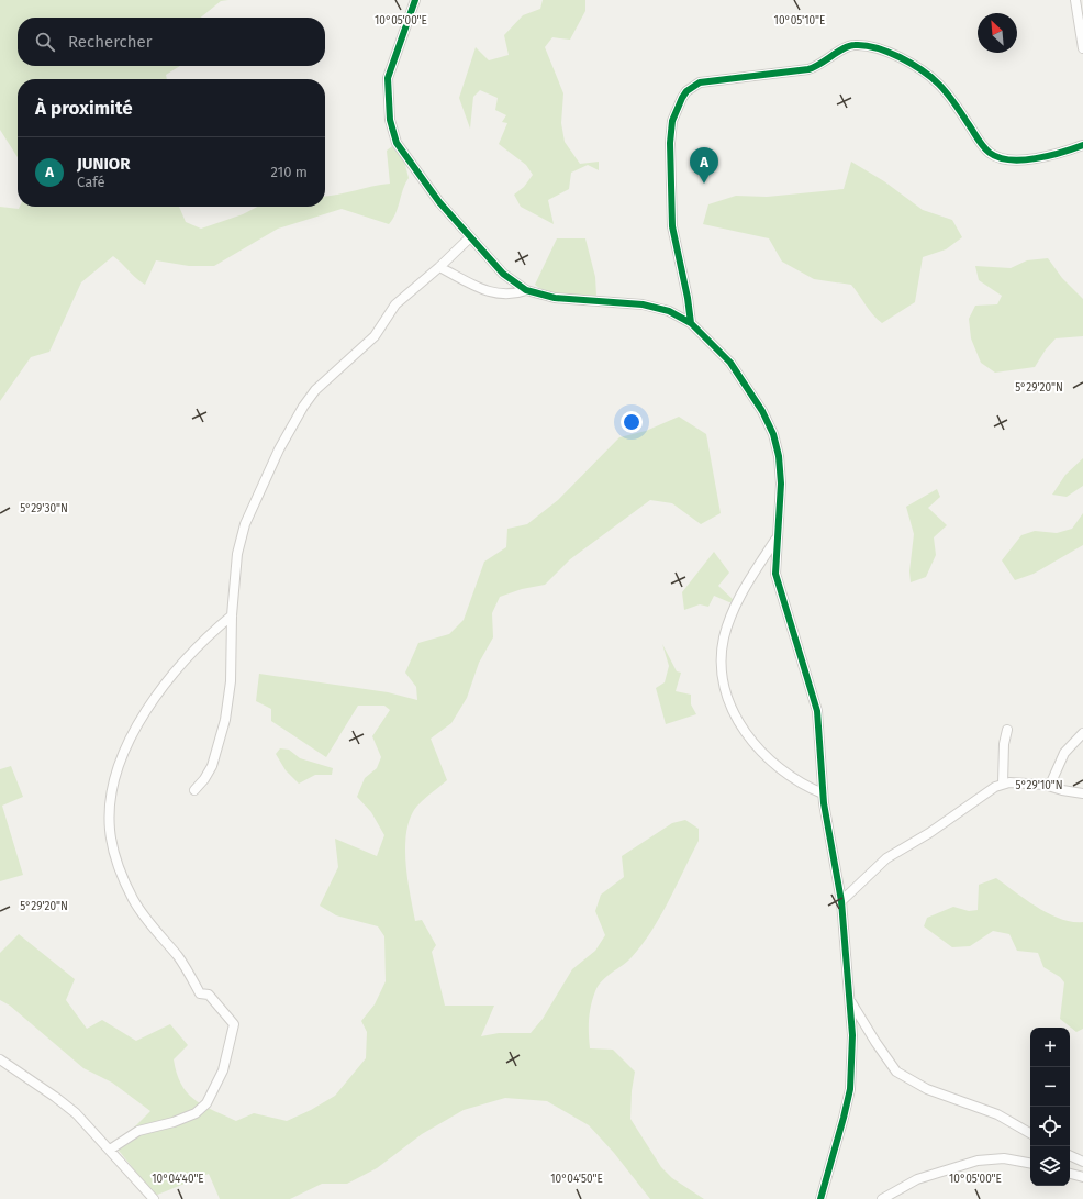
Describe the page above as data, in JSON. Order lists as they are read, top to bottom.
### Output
{
  "north": "top left",
  "page": {
    "search": "Rechercher",
    "heading": "À proximité",
    "list": [
      {
        "mark": "A",
        "name": "JUNIOR",
        "note": "Café",
        "value": "210 m"
      }
    ],
    "pins": "A",
    "map_buttons": ["+", "−"]
  },
  "coordinates": [
    "10°05'00\"E",
    "10°05'10\"E",
    "5°29'20\"N",
    "5°29'30\"N",
    "5°29'10\"N",
    "10°04'40\"E",
    "10°04'50\"E"
  ]
}
